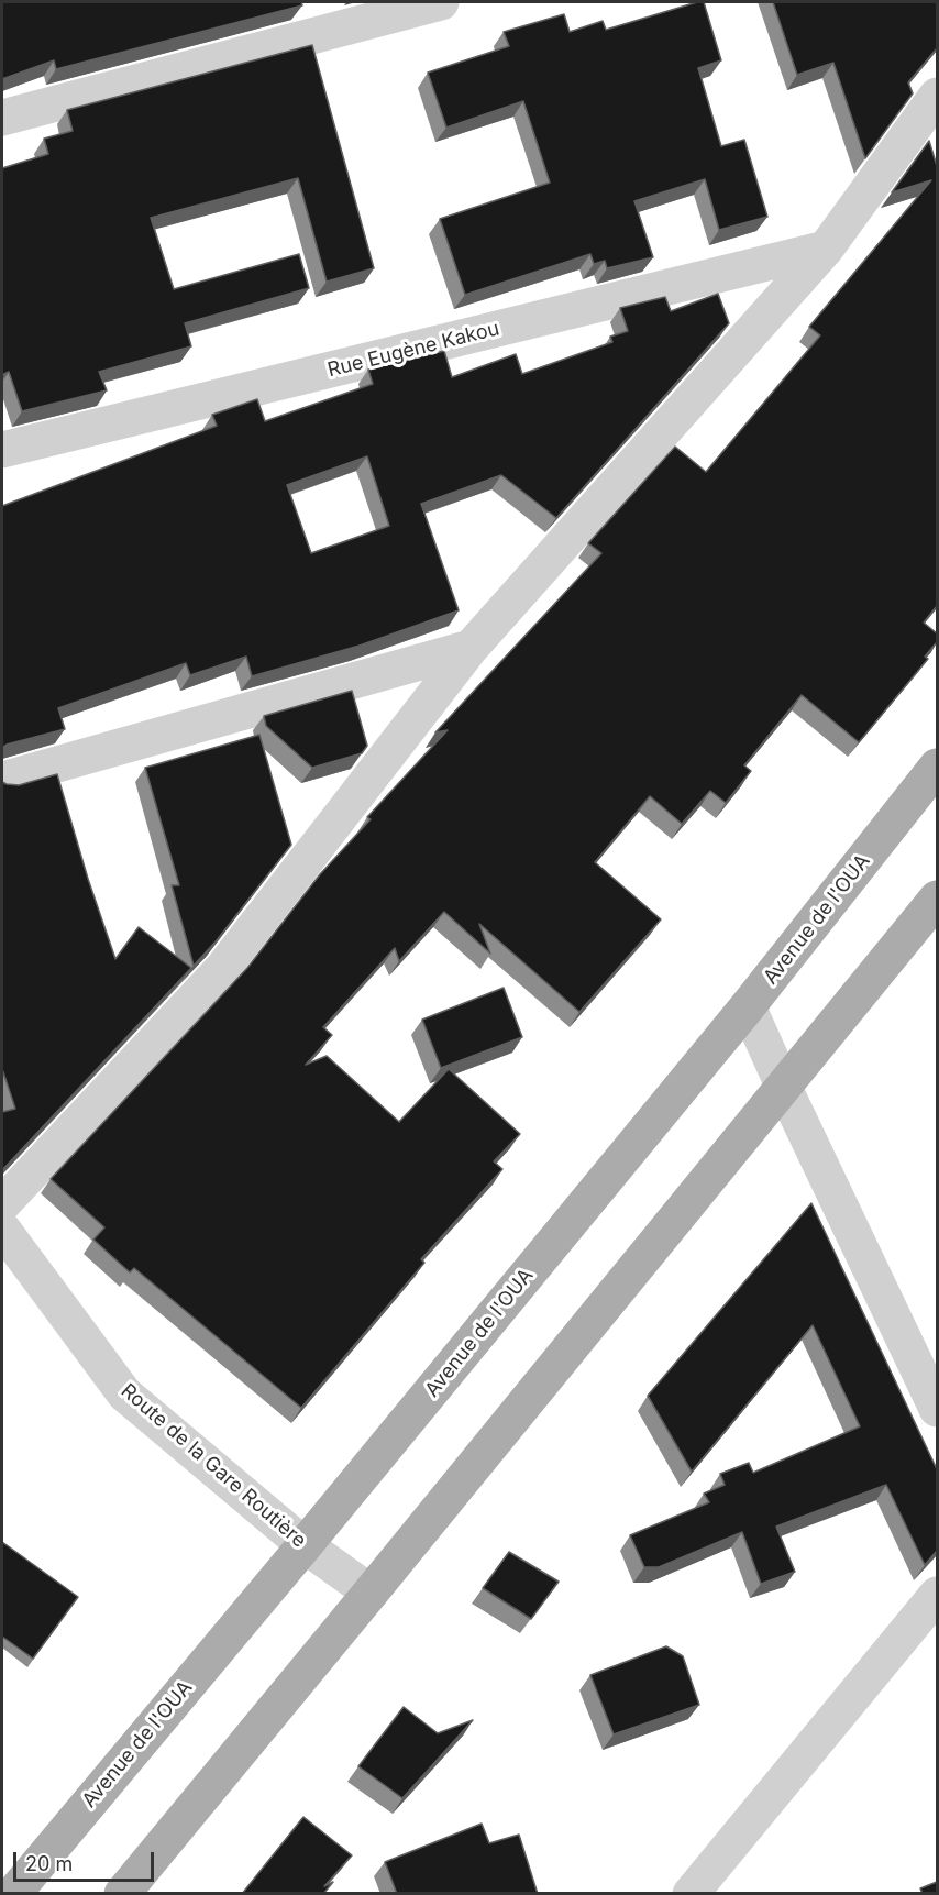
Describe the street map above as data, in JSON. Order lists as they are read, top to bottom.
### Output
{
  "streets": {
    "main road": ["Avenue de l'OUA"],
    "street": ["Rue Eugène Kakou", "Route de la Gare Routière"]
  },
  "crossings": [
    ["Avenue de l'OUA", "Route de la Gare Routière"]
  ],
  "scale_bar": "20 m"
}
